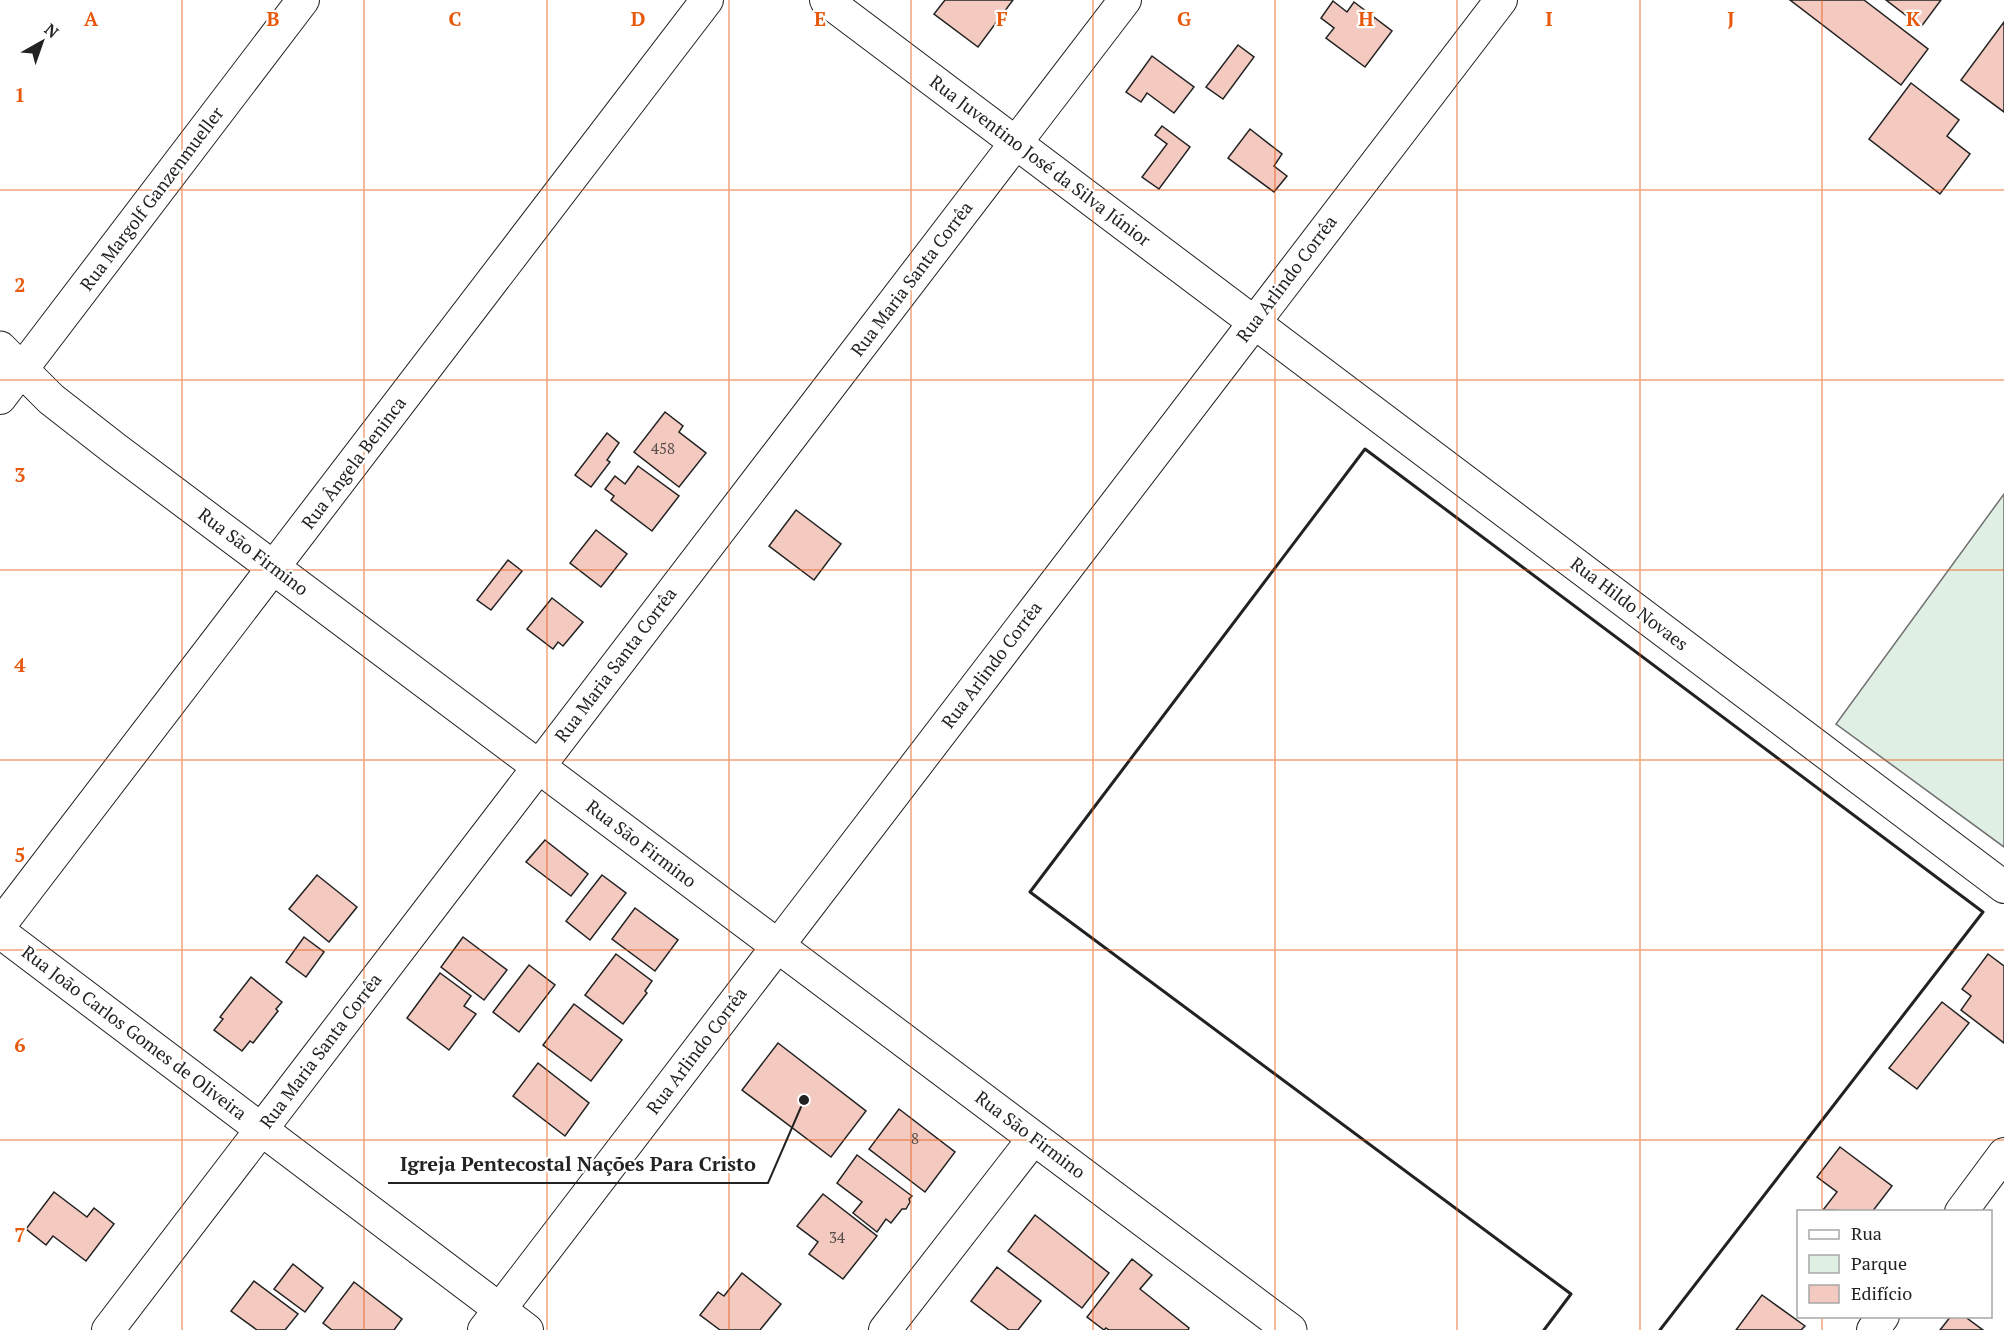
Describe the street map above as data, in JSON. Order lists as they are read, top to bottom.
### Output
{
  "streets": {
    "main road": ["Rua São Firmino"],
    "street": [
      "Rua Juventino José da Silva Júnior",
      "Rua Margolf Ganzenmueller",
      "Rua Maria Santa Corrêa",
      "Rua Arlindo Corrêa",
      "Rua Ângela Beninca",
      "Rua Hildo Novaes",
      "Rua João Carlos Gomes de Oliveira"
    ]
  },
  "crossings": [
    ["Rua Juventino José da Silva Júnior", "Rua Maria Santa Corrêa"],
    ["Rua Juventino José da Silva Júnior", "Rua Arlindo Corrêa"],
    ["Rua Juventino José da Silva Júnior", "Rua Hildo Novaes"],
    ["Rua Margolf Ganzenmueller", "Rua São Firmino"],
    ["Rua Maria Santa Corrêa", "Rua São Firmino"],
    ["Rua Maria Santa Corrêa", "Rua João Carlos Gomes de Oliveira"],
    ["Rua Arlindo Corrêa", "Rua São Firmino"],
    ["Rua Arlindo Corrêa", "Rua Hildo Novaes"],
    ["Rua Arlindo Corrêa", "Rua João Carlos Gomes de Oliveira"],
    ["Rua Ângela Beninca", "Rua São Firmino"]
  ],
  "places": ["Igreja Pentecostal Nações Para Cristo"],
  "house_numbers": ["458", "8", "34"],
  "legend": ["Rua", "Parque", "Edifício"],
  "north": "top right",
  "grid": {
    "columns": [
      "A",
      "B",
      "C",
      "D",
      "E",
      "F",
      "G",
      "H",
      "I",
      "J",
      "K"
    ],
    "rows": [
      "1",
      "2",
      "3",
      "4",
      "5",
      "6",
      "7"
    ]
  }
}
